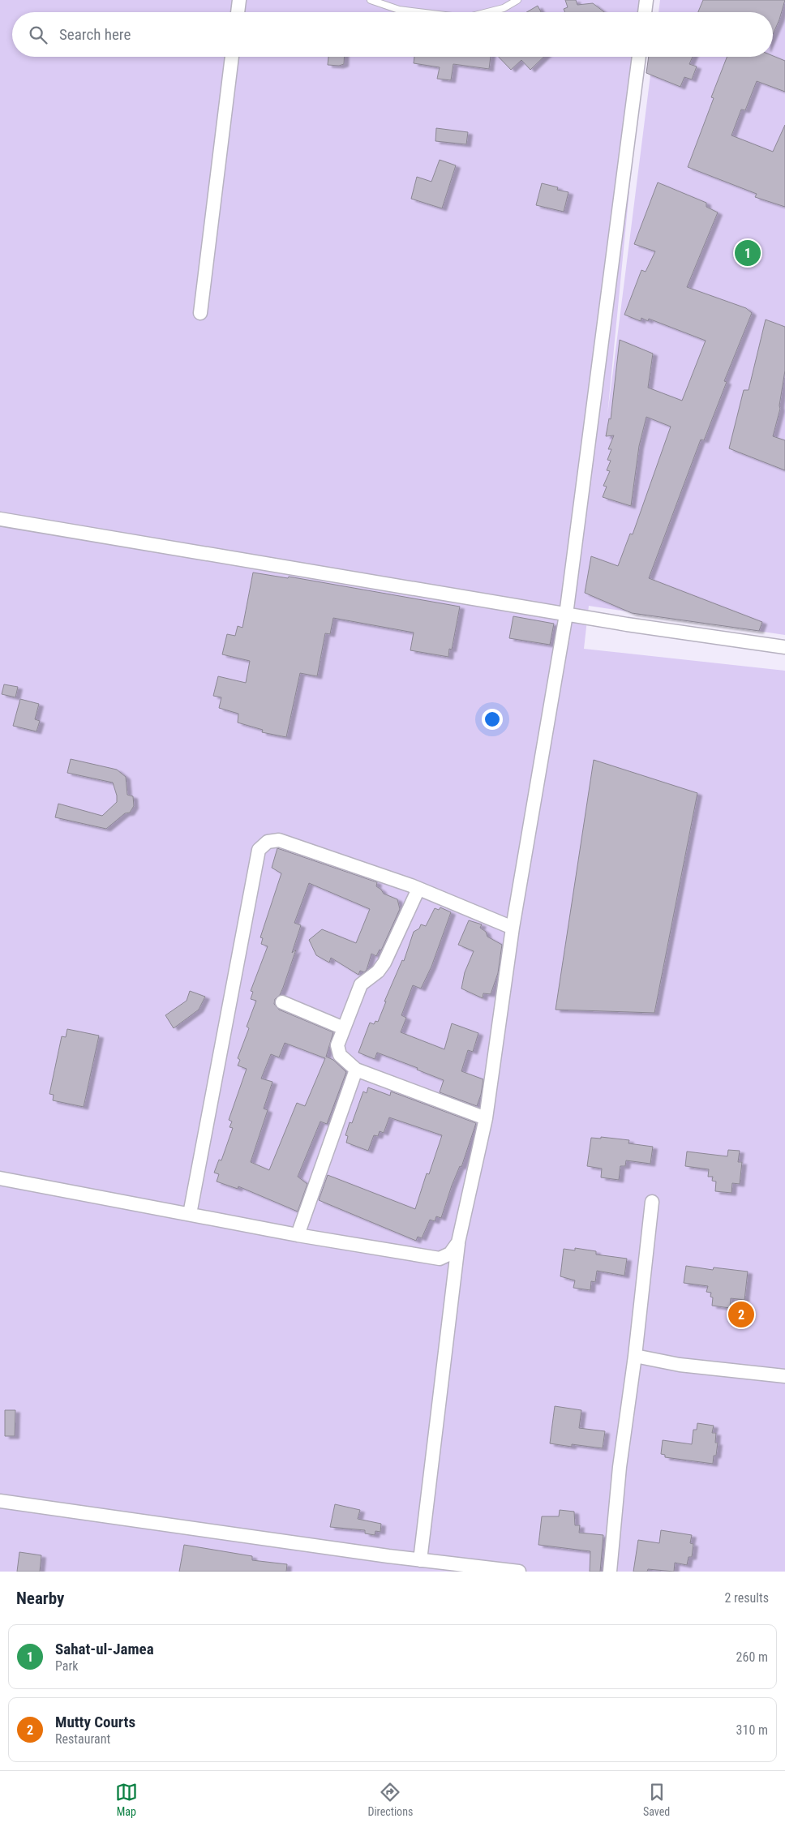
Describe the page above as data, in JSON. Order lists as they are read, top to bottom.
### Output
{
  "page": {
    "search": "Search here",
    "pins": ["1", "2"],
    "heading": ["Nearby", "2 results"],
    "list": [
      {
        "mark": "1",
        "name": "Sahat-ul-Jamea",
        "note": "Park",
        "value": "260 m"
      },
      {
        "mark": "2",
        "name": "Mutty Courts",
        "note": "Restaurant",
        "value": "310 m"
      }
    ],
    "nav": ["Map", "Directions", "Saved"]
  }
}
